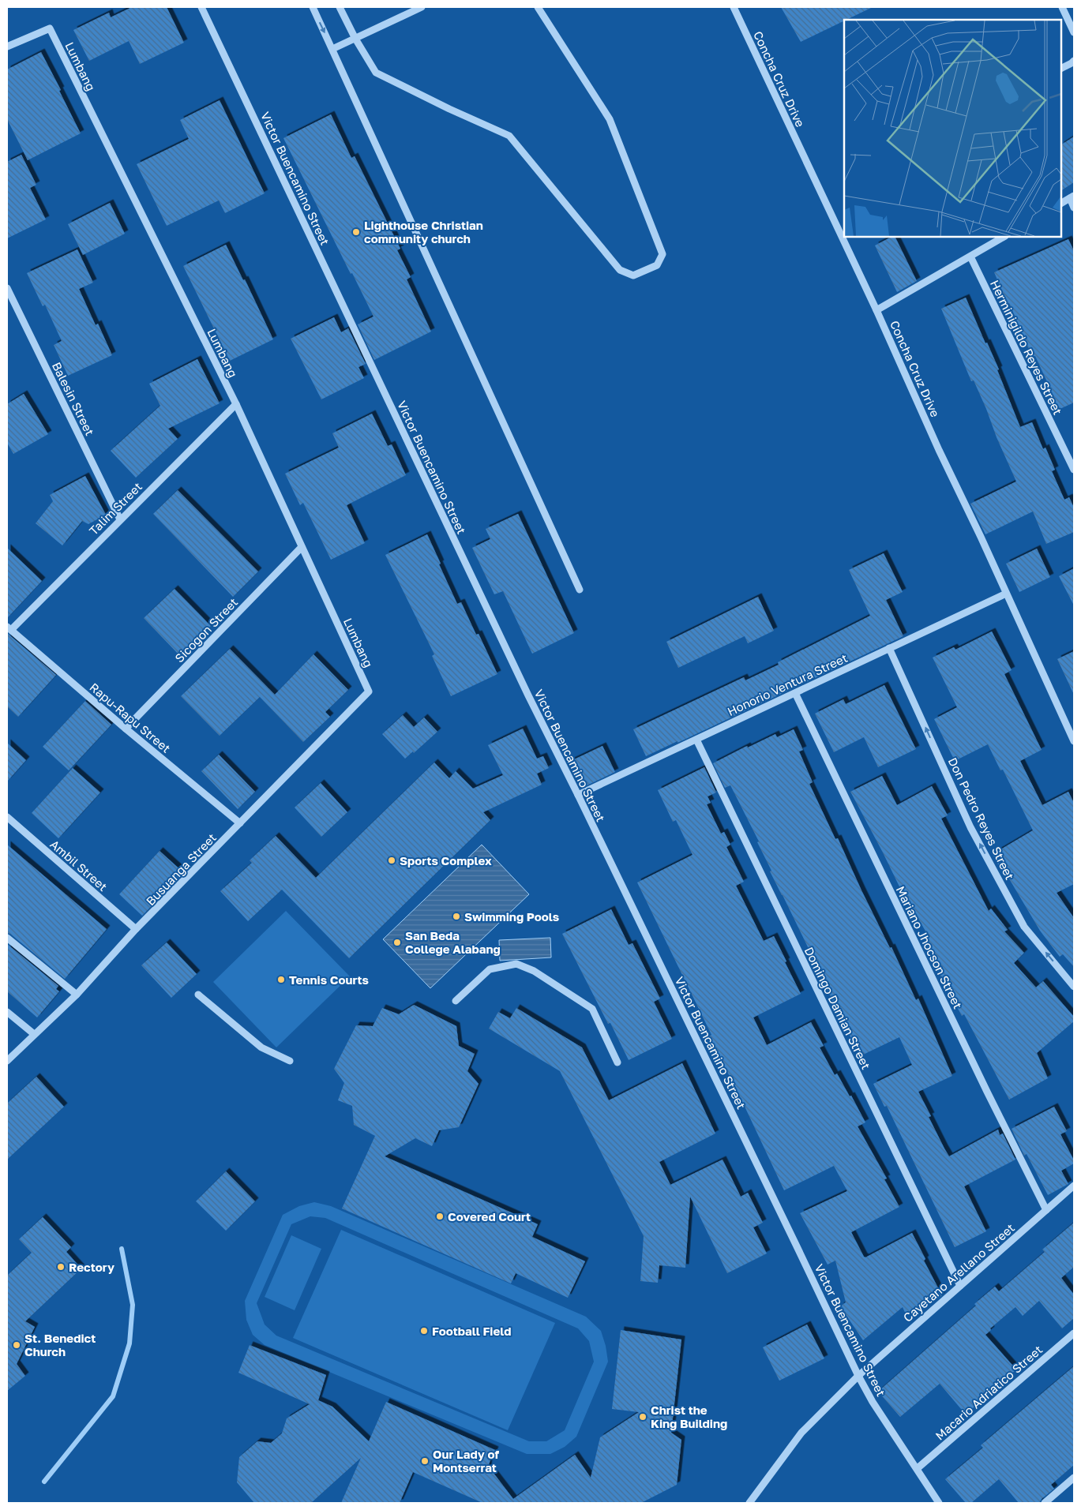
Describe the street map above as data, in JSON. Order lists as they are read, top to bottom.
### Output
{
  "streets": {
    "street": [
      "Lumbang",
      "Concha Cruz Drive",
      "Victor Buencamino Street",
      "Herminigildo Reyes Street",
      "Balesin Street",
      "Talim Street",
      "Sicogon Street",
      "Honorio Ventura Street",
      "Rapu-Rapu Street",
      "Don Pedro Reyes Street",
      "Ambil Street",
      "Busuanga Street",
      "Mariano Jhocson Street",
      "Domingo Damian Street",
      "Cayetano Arellano Street",
      "Macario Adriatico Street"
    ]
  },
  "crossings": [
    ["Lumbang", "Talim Street"],
    ["Lumbang", "Sicogon Street"],
    ["Lumbang", "Busuanga Street"],
    ["Concha Cruz Drive", "Honorio Ventura Street"],
    ["Victor Buencamino Street", "Honorio Ventura Street"],
    ["Victor Buencamino Street", "Cayetano Arellano Street"],
    ["Victor Buencamino Street", "Macario Adriatico Street"],
    ["Balesin Street", "Talim Street"],
    ["Talim Street", "Rapu-Rapu Street"],
    ["Sicogon Street", "Rapu-Rapu Street"],
    ["Honorio Ventura Street", "Don Pedro Reyes Street"],
    ["Honorio Ventura Street", "Mariano Jhocson Street"],
    ["Honorio Ventura Street", "Domingo Damian Street"],
    ["Rapu-Rapu Street", "Busuanga Street"],
    ["Ambil Street", "Busuanga Street"],
    ["Mariano Jhocson Street", "Cayetano Arellano Street"],
    ["Domingo Damian Street", "Cayetano Arellano Street"]
  ],
  "one_way": ["Don Pedro Reyes Street"],
  "places": [
    "Lighthouse Christian community church",
    "Sports Complex",
    "Swimming Pools",
    "San Beda College Alabang",
    "Tennis Courts",
    "Covered Court",
    "Rectory",
    "Football Field",
    "St. Benedict Church",
    "Christ the King Building",
    "Our Lady of Montserrat"
  ]
}
